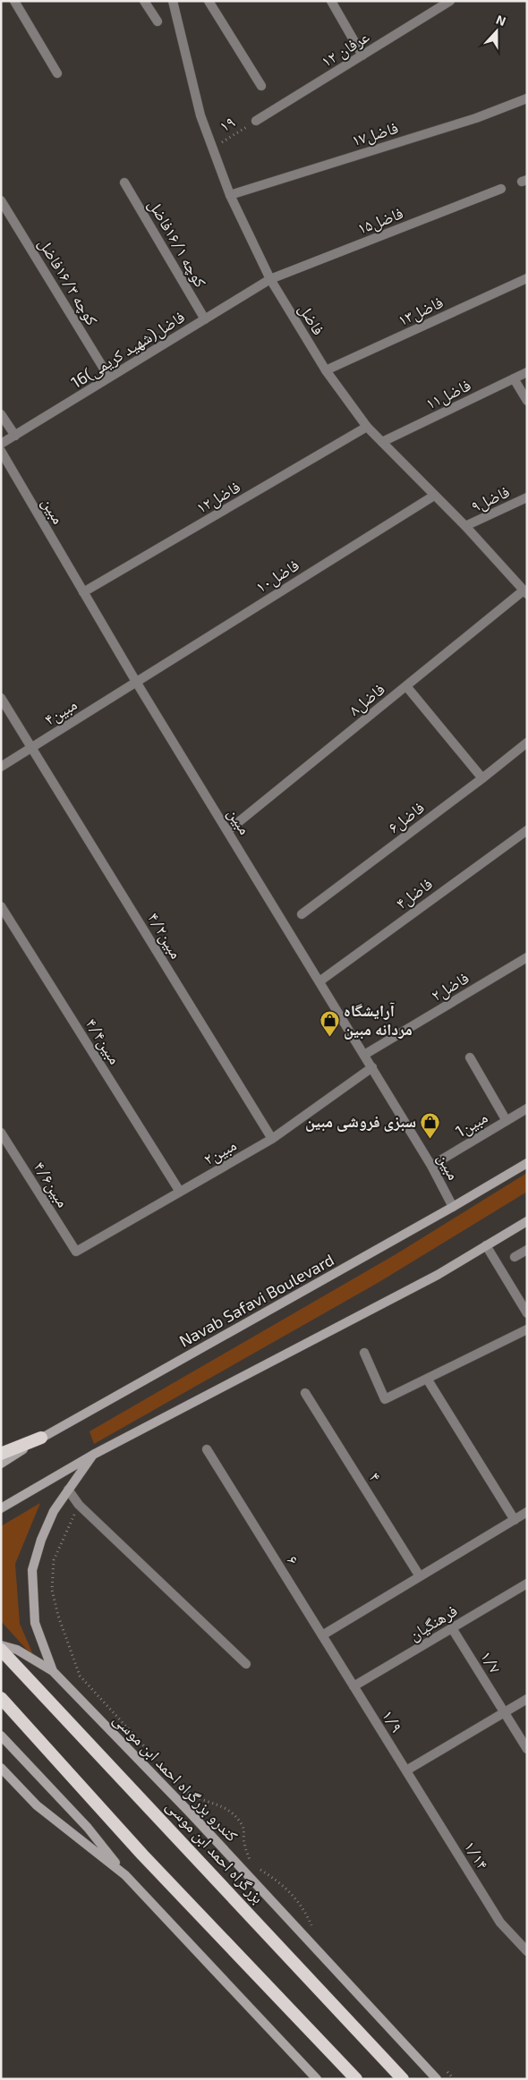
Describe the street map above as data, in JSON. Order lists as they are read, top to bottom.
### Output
{
  "streets": {
    "highway": ["بزرگراه احمد ابن موسی"],
    "main road": ["Navab Safavi Boulevard", "کندرو بزرگراه احمد ابن موسی"],
    "street": [
      "عرفان ۱۲",
      "۱۷فاضل",
      "۱۵فاضل",
      "کوچه ۱۶/۱فاضل",
      "کوچه ۱۶/۳فاضل",
      "۱۳فاضل",
      "فاضل",
      "16فاضل(شهید کریمی)",
      "۱۱فاضل",
      "۱۲فاضل",
      "۹فاضل",
      "مبین",
      "۱۰فاضل",
      "۸فاضل",
      "۴مبین",
      "۶فاضل",
      "۴فاضل",
      "۴/۲مبین",
      "۲فاضل",
      "۴/۴مبین",
      "1مبین",
      "۲مبین",
      "۴/۶مبین",
      "۴",
      "۶",
      "فرهنگیان",
      "۱/۷",
      "۱/۹",
      "۱/۱۴"
    ],
    "path": ["۱۹"]
  },
  "crossings": [
    ["عرفان ۱۲", "۱۹"],
    ["۱۹", "فاضل"],
    ["۱۷فاضل", "فاضل"],
    ["۱۵فاضل", "فاضل"],
    ["۱۵فاضل", "16فاضل(شهید کریمی)"],
    ["کوچه ۱۶/۱فاضل", "16فاضل(شهید کریمی)"],
    ["کوچه ۱۶/۳فاضل", "16فاضل(شهید کریمی)"],
    ["۱۳فاضل", "فاضل"],
    ["فاضل", "16فاضل(شهید کریمی)"],
    ["فاضل", "۱۱فاضل"],
    ["فاضل", "۱۲فاضل"],
    ["فاضل", "۹فاضل"],
    ["فاضل", "۱۰فاضل"],
    ["فاضل", "۸فاضل"],
    ["۱۲فاضل", "مبین"],
    ["مبین", "۱۰فاضل"],
    ["مبین", "۸فاضل"],
    ["مبین", "۴مبین"],
    ["مبین", "۴فاضل"],
    ["مبین", "۲فاضل"],
    ["مبین", "1مبین"],
    ["مبین", "۲مبین"],
    ["مبین", "Navab Safavi Boulevard"],
    ["۱۰فاضل", "۴مبین"],
    ["۴مبین", "۴/۲مبین"],
    ["۴/۲مبین", "۲مبین"],
    ["۴/۴مبین", "۲مبین"],
    ["۲مبین", "۴/۶مبین"],
    ["۶", "فرهنگیان"],
    ["۶", "۱/۹"],
    ["فرهنگیان", "۱/۷"],
    ["فرهنگیان", "۱/۹"],
    ["۱/۹", "۱/۱۴"]
  ],
  "places": {
    "shop": ["آرایشگاه مردانه مبین", "سبزی فروشی مبین"]
  },
  "north": "top"
}
